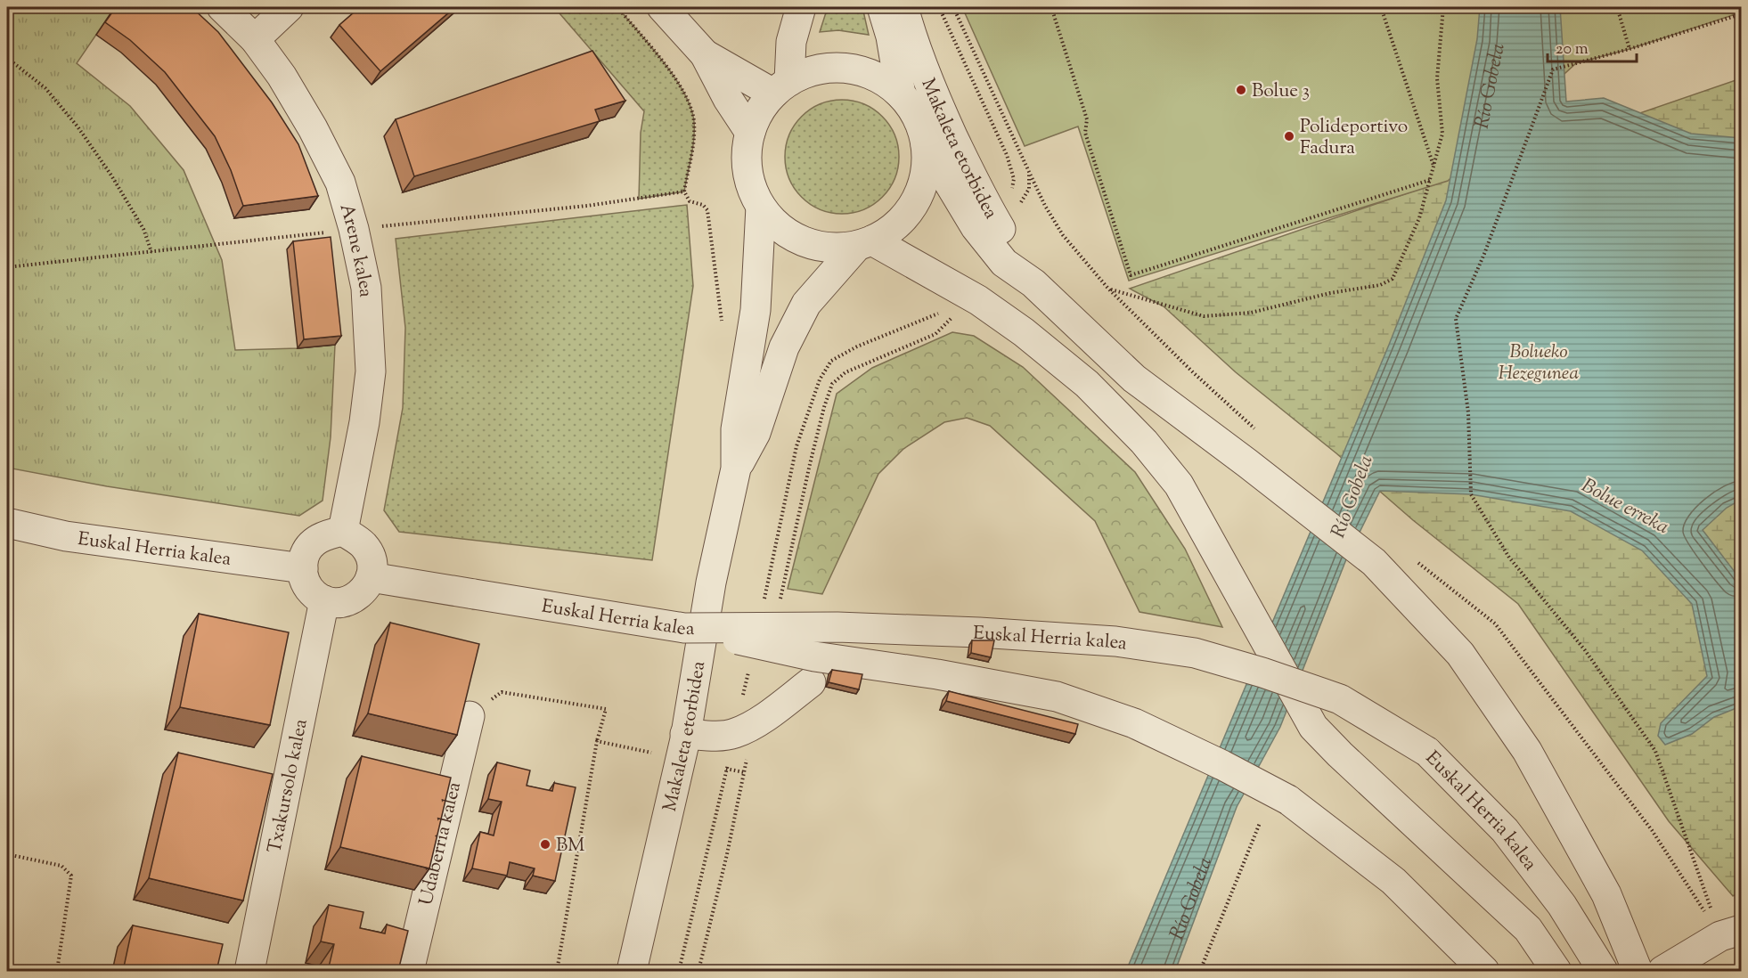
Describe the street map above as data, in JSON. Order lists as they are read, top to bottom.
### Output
{
  "streets": {
    "street": [
      "Makaleta etorbidea",
      "Arene kalea",
      "Euskal Herria kalea",
      "Txakursolo kalea",
      "Udaberria kalea"
    ]
  },
  "crossings": [
    ["Arene kalea", "Euskal Herria kalea"],
    ["Arene kalea", "Txakursolo kalea"],
    ["Euskal Herria kalea", "Txakursolo kalea"]
  ],
  "water": ["Río Gobela", "Bolue erreka"],
  "parks": ["Bolueko Hezegunea"],
  "places": ["Bolue 3", "Polideportivo Fadura", "BM"],
  "scale_bar": "20 m"
}
